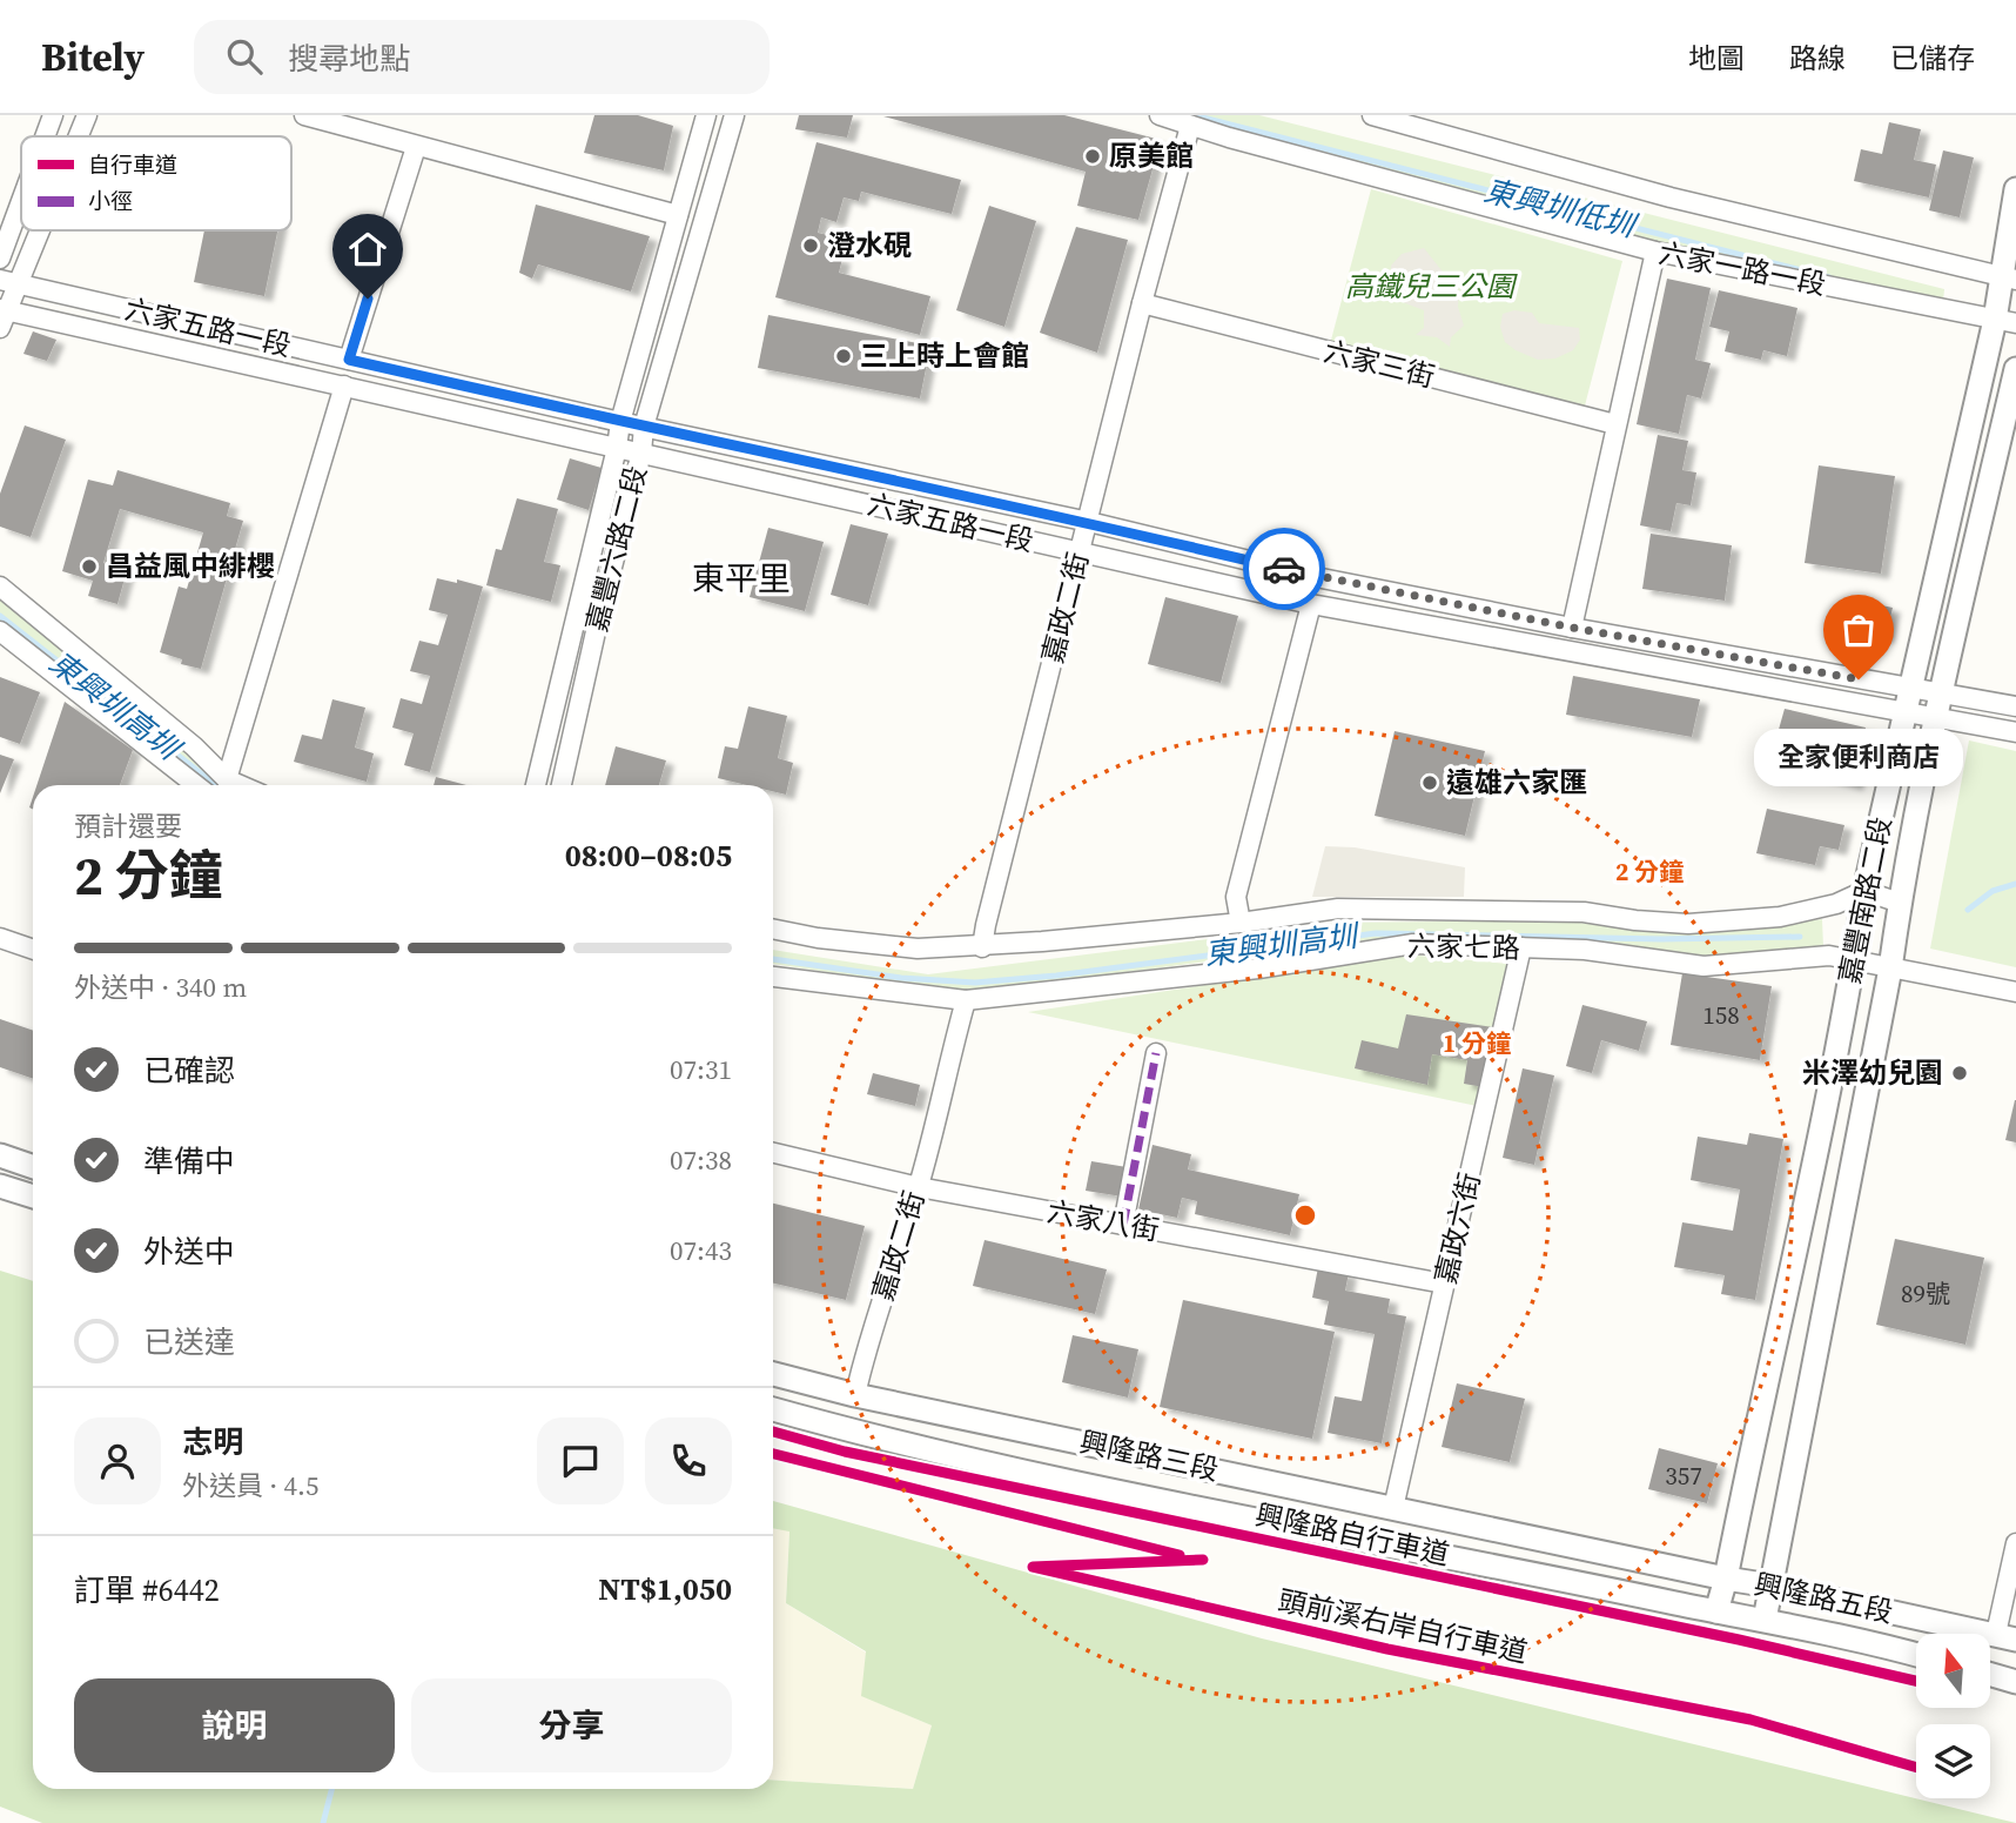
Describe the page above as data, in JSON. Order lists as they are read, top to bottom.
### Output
{
  "streets": {
    "street": [
      "六家一路一段",
      "六家五路一段",
      "六家三街",
      "嘉豐六路二段",
      "嘉政二街",
      "嘉豐南路二段",
      "六家七路",
      "六家八街",
      "嘉政六街",
      "興隆路三段",
      "興隆路五段"
    ],
    "cycle path": ["興隆路自行車道", "頭前溪右岸自行車道"]
  },
  "crossings": [
    ["六家一路一段", "嘉政二街"],
    ["六家一路一段", "嘉豐南路二段"],
    ["六家五路一段", "嘉豐六路二段"],
    ["六家五路一段", "嘉政二街"],
    ["六家五路一段", "嘉豐南路二段"],
    ["六家三街", "嘉政二街"],
    ["嘉政二街", "六家七路"],
    ["嘉政二街", "六家八街"],
    ["嘉政二街", "興隆路三段"],
    ["嘉豐南路二段", "六家七路"],
    ["嘉豐南路二段", "興隆路三段"],
    ["嘉豐南路二段", "興隆路五段"],
    ["六家七路", "嘉政六街"],
    ["六家八街", "嘉政六街"],
    ["嘉政六街", "興隆路三段"],
    ["興隆路三段", "興隆路五段"]
  ],
  "districts": ["東平里"],
  "water": ["東興圳低圳", "東興圳高圳"],
  "parks": ["高鐵兒三公園"],
  "places": [
    "原美館",
    "澄水硯",
    "三上時上會館",
    "昌益風中緋櫻",
    "全家便利商店",
    "遠雄六家匯",
    "米澤幼兒園"
  ],
  "house_numbers": ["158", "89號", "357"],
  "legend": ["自行車道", "小徑"],
  "north": "top",
  "page": {
    "header": "Bitely",
    "search": "搜尋地點",
    "nav": ["地圖", "路線", "已儲存"],
    "bubble": "全家便利商店",
    "heading": ["2 分鐘", "預計還要", "08:00–08:05"],
    "panel": [
      "志明",
      "外送員 · 4.5",
      "訂單 #6442",
      "NT$1,050"
    ],
    "bar": "外送中 · 340 m",
    "list": [
      ["已確認", "07:31"],
      ["準備中", "07:38"],
      ["外送中", "07:43"],
      "已送達"
    ],
    "buttons": ["說明", "分享"]
  },
  "rings": ["2 分鐘", "1 分鐘"]
}
